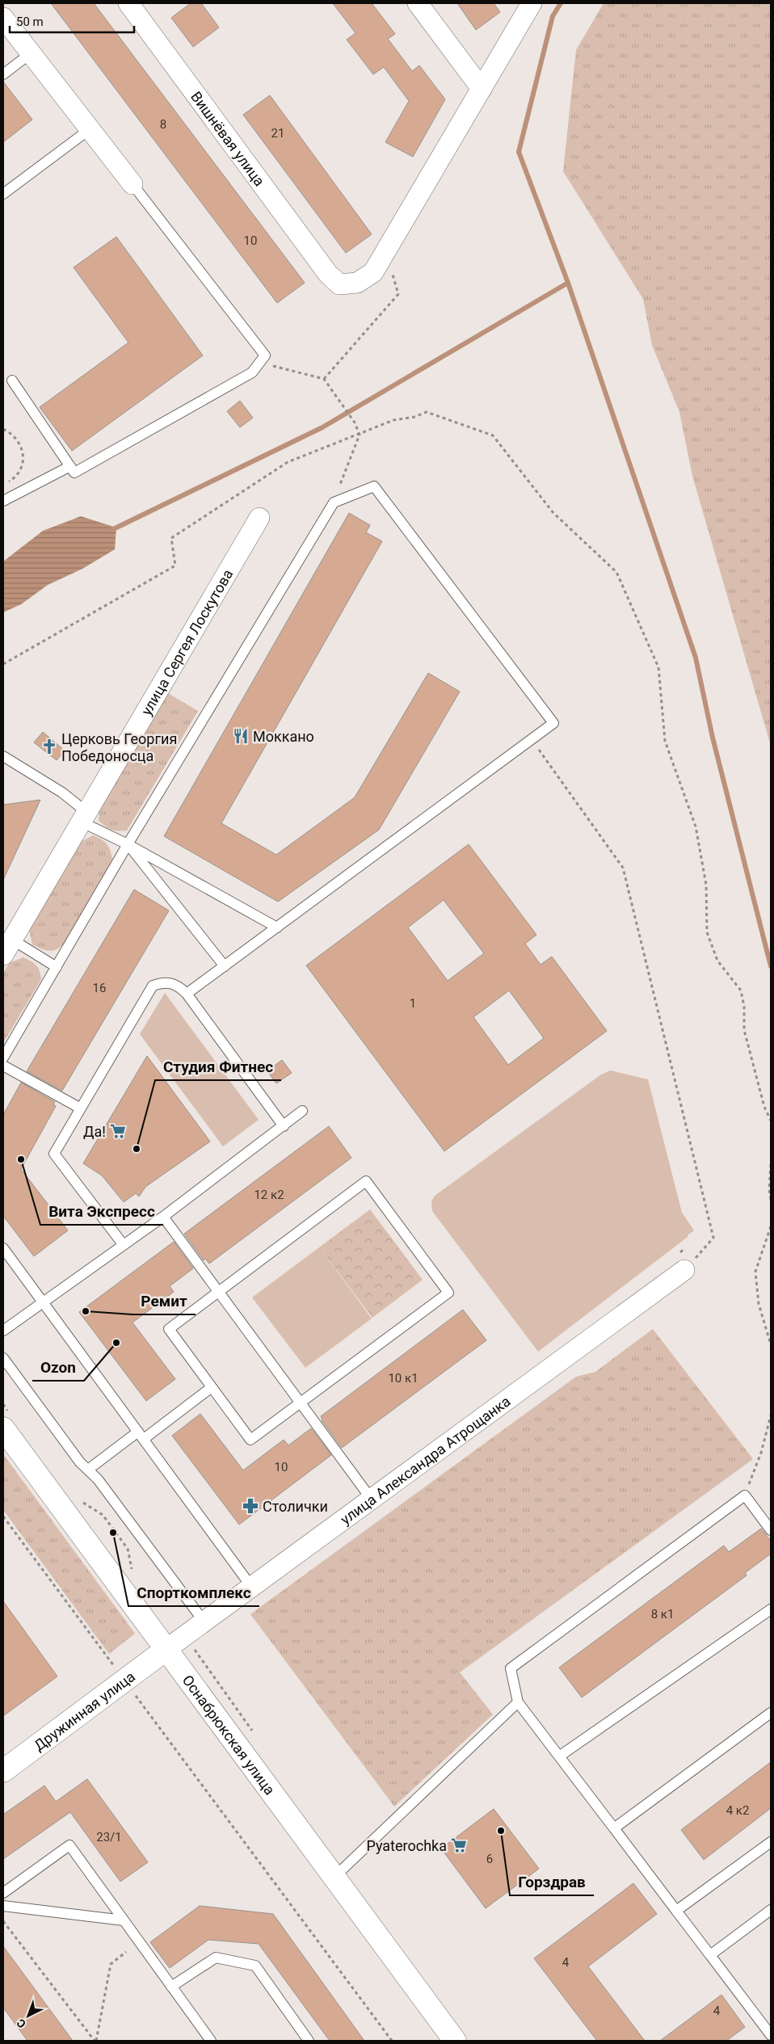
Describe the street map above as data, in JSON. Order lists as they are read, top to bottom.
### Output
{
  "streets": {
    "street": [
      "Вишнёвая улица",
      "улица Сергея Лоскутова",
      "улица Александра Атрощанка",
      "Дружинная улица",
      "Оснабрюкская улица"
    ]
  },
  "crossings": [
    ["улица Александра Атрощанка", "Дружинная улица"],
    ["улица Александра Атрощанка", "Оснабрюкская улица"],
    ["Дружинная улица", "Оснабрюкская улица"]
  ],
  "places": {
    "restaurant": ["Моккано"],
    "church": ["Церковь Георгия Победоносца"],
    "supermarket": ["Да!", "Pyaterochka"],
    "other": [
      "Студия Фитнес",
      "Вита Экспресс",
      "Ремит",
      "Ozon",
      "Спорткомплекс",
      "Горздрав"
    ],
    "pharmacy": ["Столички"]
  },
  "house_numbers": [
    "8",
    "21",
    "10",
    "16",
    "1",
    "12 к2",
    "10 к1",
    "10",
    "8 к1",
    "4 к2",
    "23/1",
    "6",
    "4",
    "4"
  ],
  "scale_bar": "50 m",
  "north": "bottom left"
}
